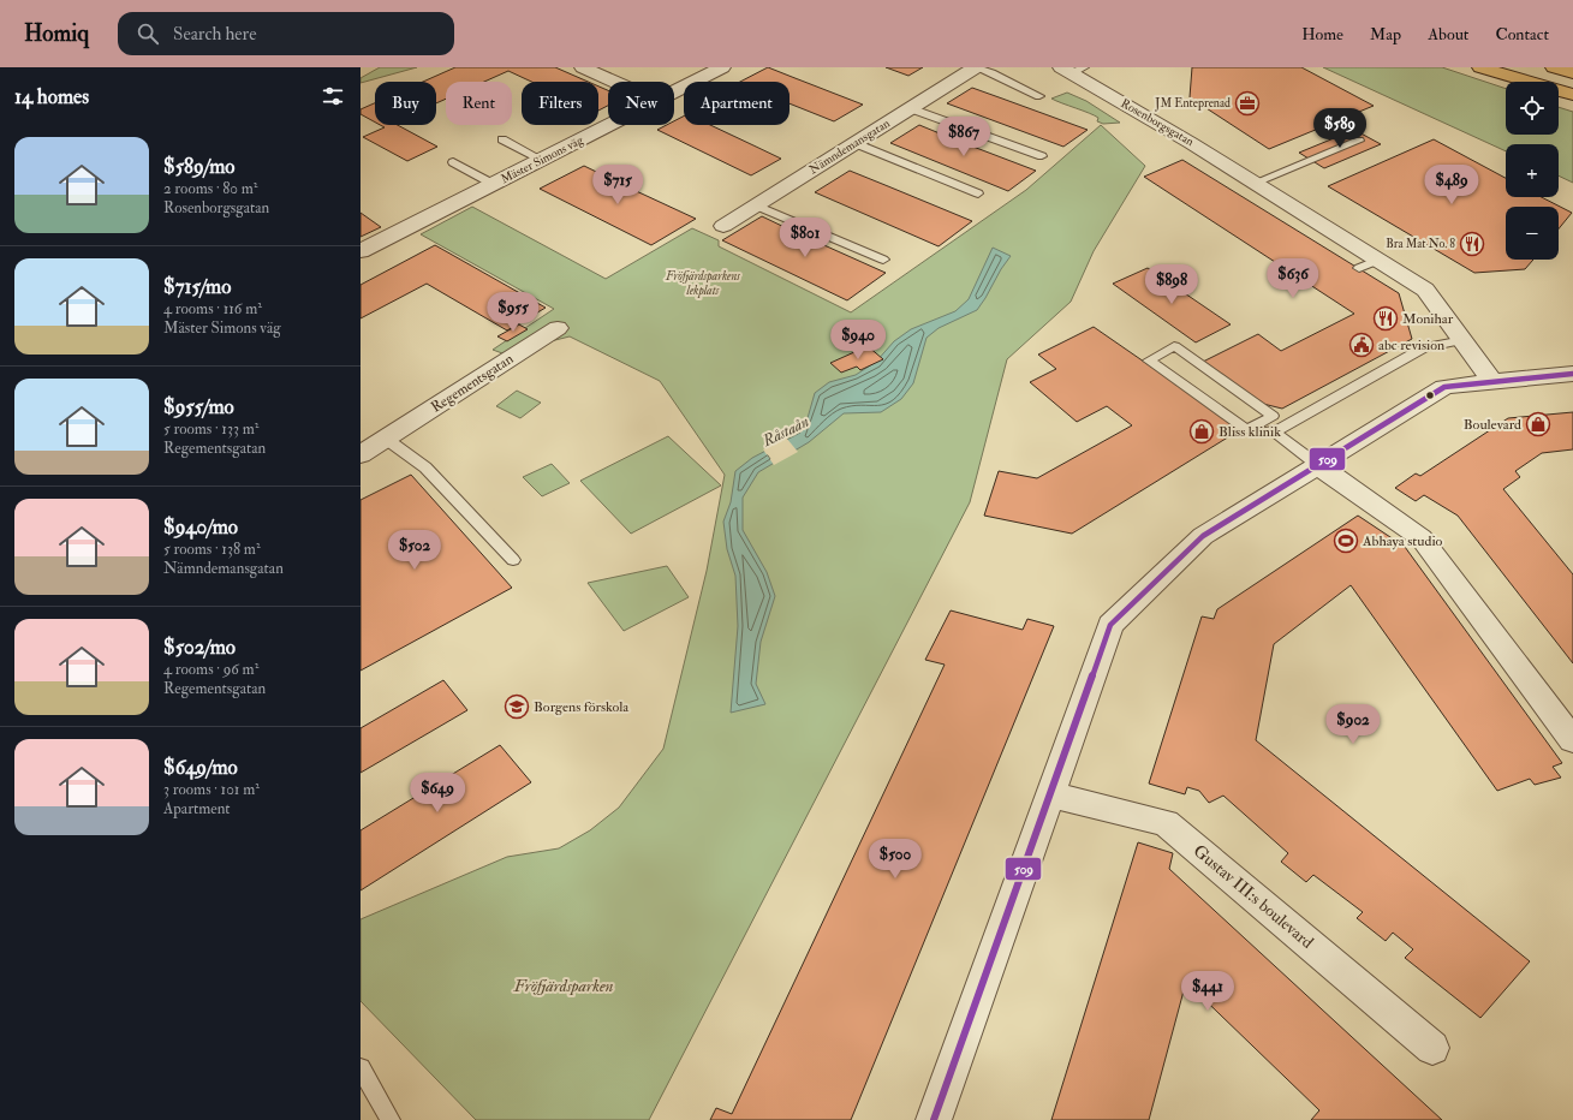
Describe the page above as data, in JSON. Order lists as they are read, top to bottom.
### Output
{
  "streets": {
    "street": [
      "Rosenborgsgatan",
      "Nämndemansgatan",
      "Mäster Simons väg",
      "Regementsgatan",
      "Gustav III:s boulevard"
    ]
  },
  "water": ["Råstaån"],
  "parks": ["Fröfjärdsparkens lekplats", "Fröfjärdsparken"],
  "places": {
    "office": ["JM Enteprenad"],
    "restaurant": ["Bra Mat No. 8", "Monihar"],
    "public building": ["abc revision"],
    "shop": ["Boulevard", "Bliss klinik"],
    "sports": ["Abhaya studio"],
    "school or university": ["Borgens förskola"]
  },
  "lines": ["transit line 509"],
  "page": {
    "header": "Homiq",
    "search": "Search here",
    "nav": [
      "Home",
      "Map",
      "About",
      "Contact"
    ],
    "heading": "14 homes",
    "map_buttons": ["+", "−"],
    "chip": [
      "Buy",
      "Rent",
      "Filters",
      "New",
      "Apartment"
    ],
    "price": [
      "$589",
      "$867",
      "$715",
      "$489",
      "$801",
      "$636",
      "$898",
      "$955",
      "$940",
      "$502",
      "$902",
      "$649",
      "$500",
      "$441"
    ],
    "list": [
      {
        "name": "$589/mo",
        "note": "2 rooms · 80 m² · Rosenborgsgatan"
      },
      {
        "name": "$715/mo",
        "note": "4 rooms · 116 m² · Mäster Simons väg"
      },
      {
        "name": "$955/mo",
        "note": "5 rooms · 133 m² · Regementsgatan"
      },
      {
        "name": "$940/mo",
        "note": "5 rooms · 138 m² · Nämndemansgatan"
      },
      {
        "name": "$502/mo",
        "note": "4 rooms · 96 m² · Regementsgatan"
      },
      {
        "name": "$649/mo",
        "note": "3 rooms · 101 m² · Apartment"
      }
    ]
  }
}
